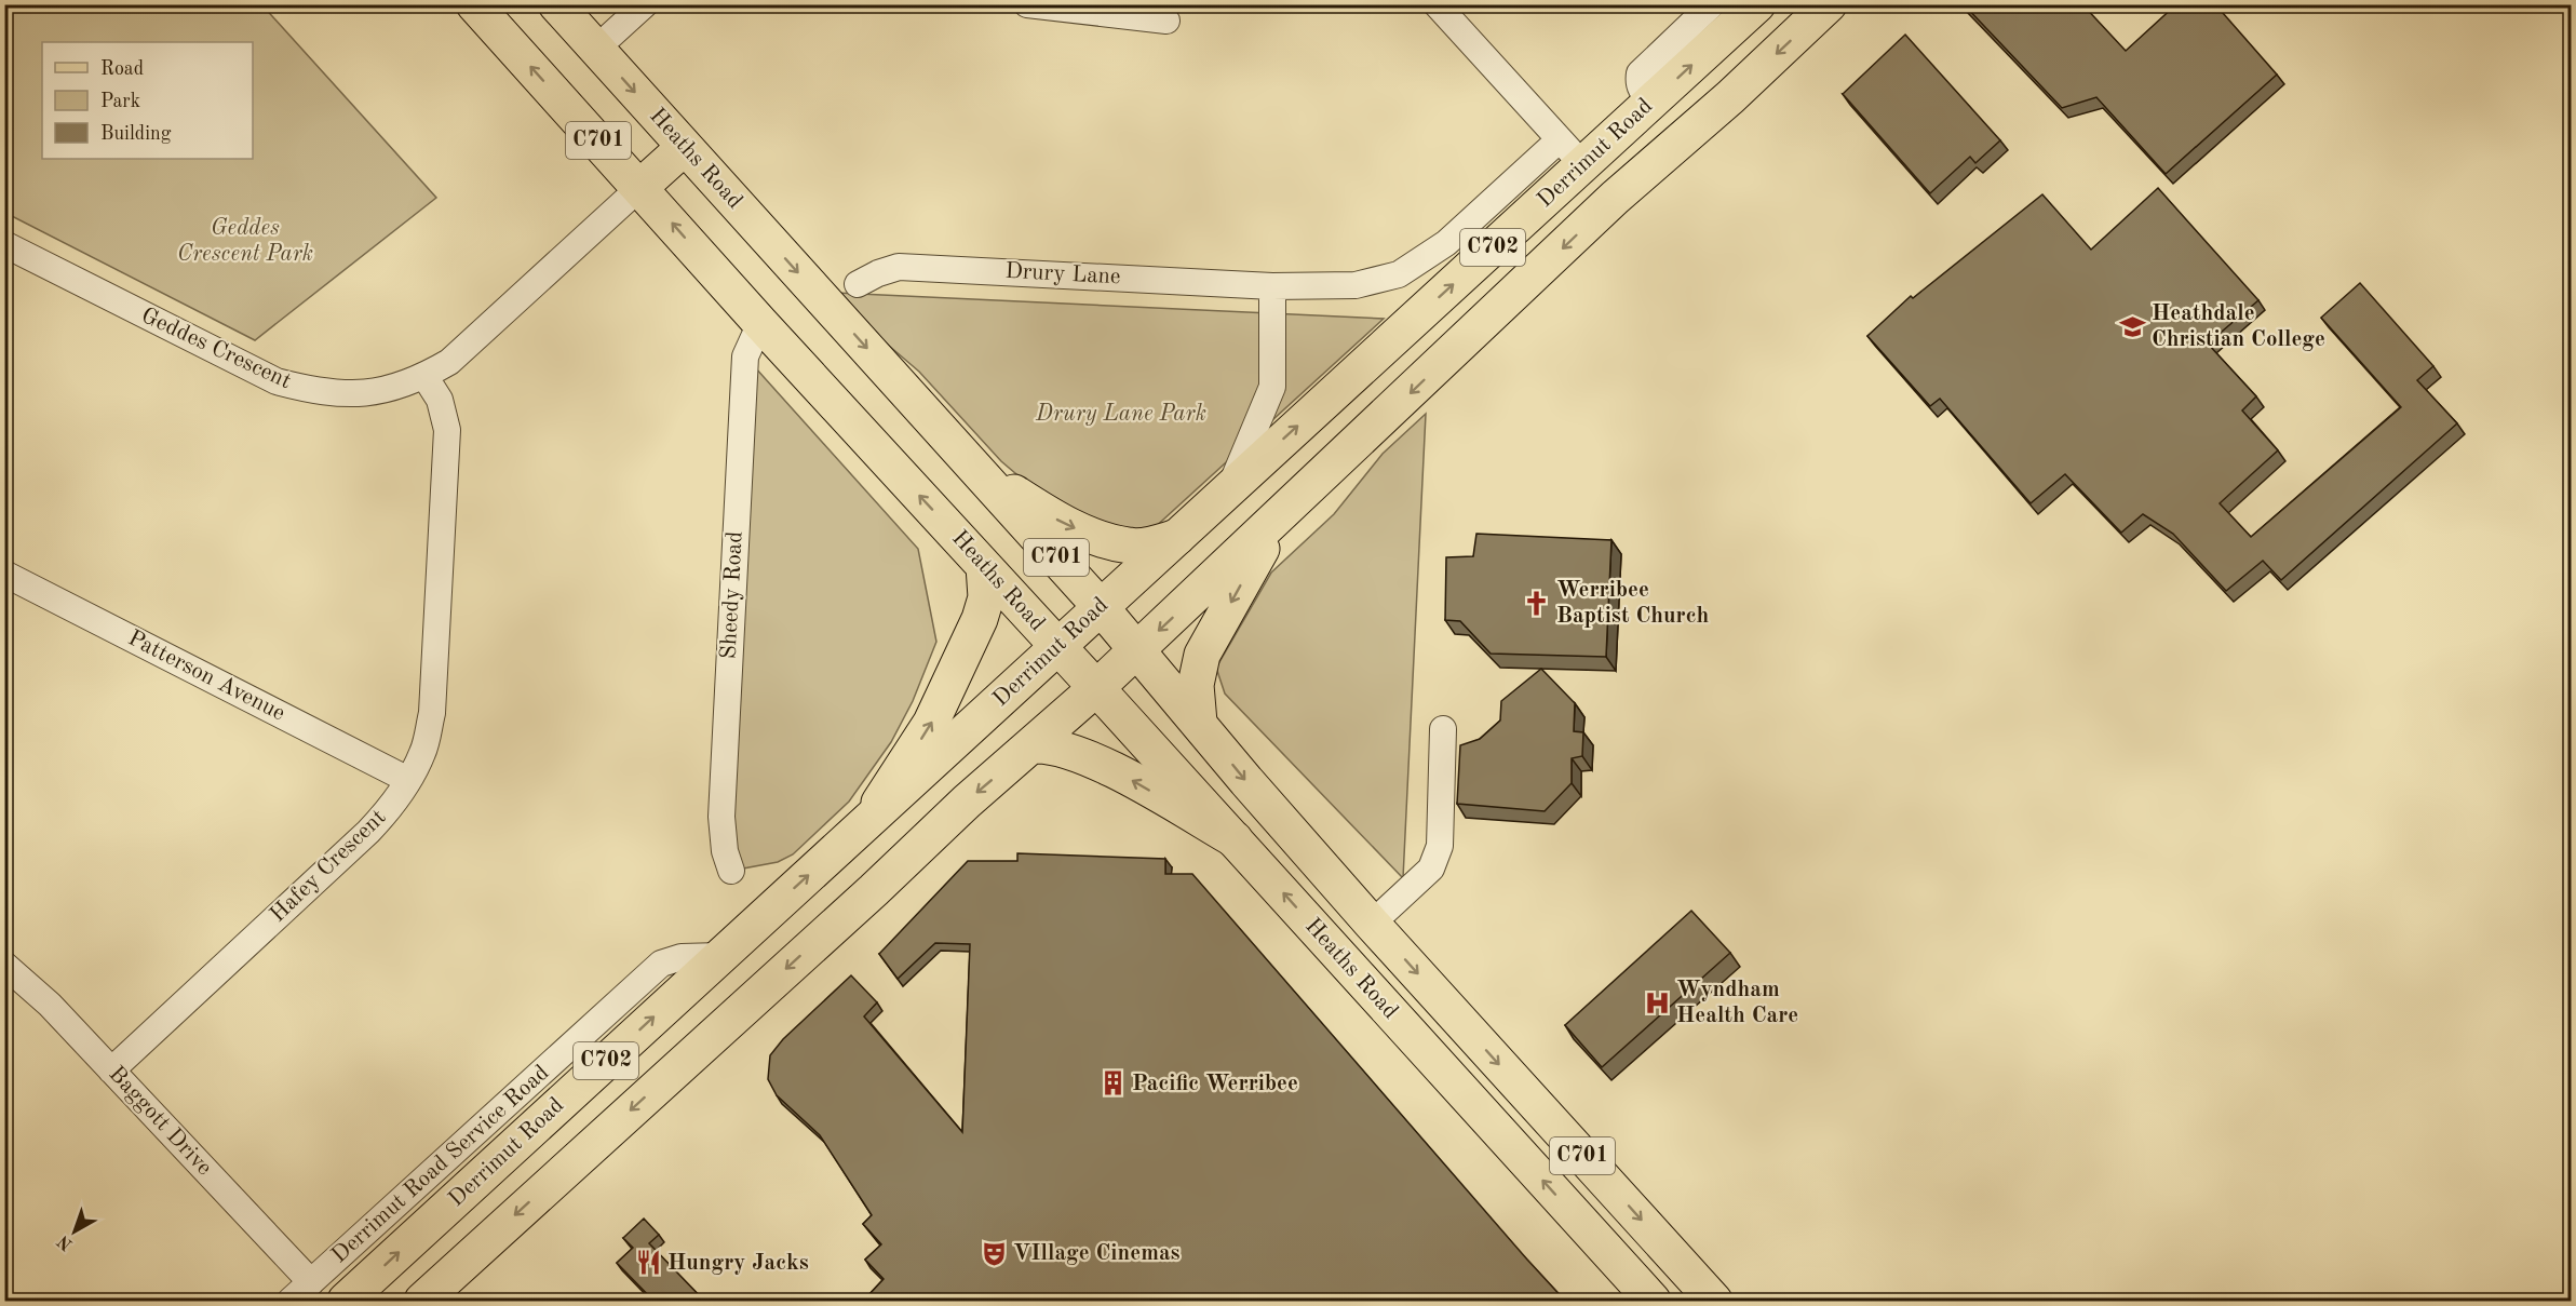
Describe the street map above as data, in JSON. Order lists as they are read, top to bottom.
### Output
{
  "streets": {
    "main road": [
      "C701",
      "Derrimut Road",
      "Heaths Road",
      "C702"
    ],
    "street": [
      "Drury Lane",
      "Geddes Crescent",
      "Sheedy Road",
      "Patterson Avenue",
      "Hafey Crescent",
      "Baggott Drive",
      "Derrimut Road Service Road"
    ]
  },
  "crossings": [
    ["Derrimut Road", "Heaths Road"],
    ["Derrimut Road", "Derrimut Road Service Road"],
    ["Heaths Road", "Geddes Crescent"],
    ["Heaths Road", "Sheedy Road"],
    ["Geddes Crescent", "Hafey Crescent"],
    ["Patterson Avenue", "Hafey Crescent"],
    ["Hafey Crescent", "Baggott Drive"],
    ["Baggott Drive", "Derrimut Road Service Road"]
  ],
  "parks": ["Geddes Crescent Park", "Drury Lane Park"],
  "places": {
    "school or university": ["Heathdale Christian College"],
    "church": ["Werribee Baptist Church"],
    "hospital": ["Wyndham Health Care"],
    "building": ["Pacific Werribee"],
    "theatre": ["VIllage Cinemas"],
    "restaurant": ["Hungry Jacks"]
  },
  "legend": ["Road", "Park", "Building"],
  "north": "bottom left"
}
